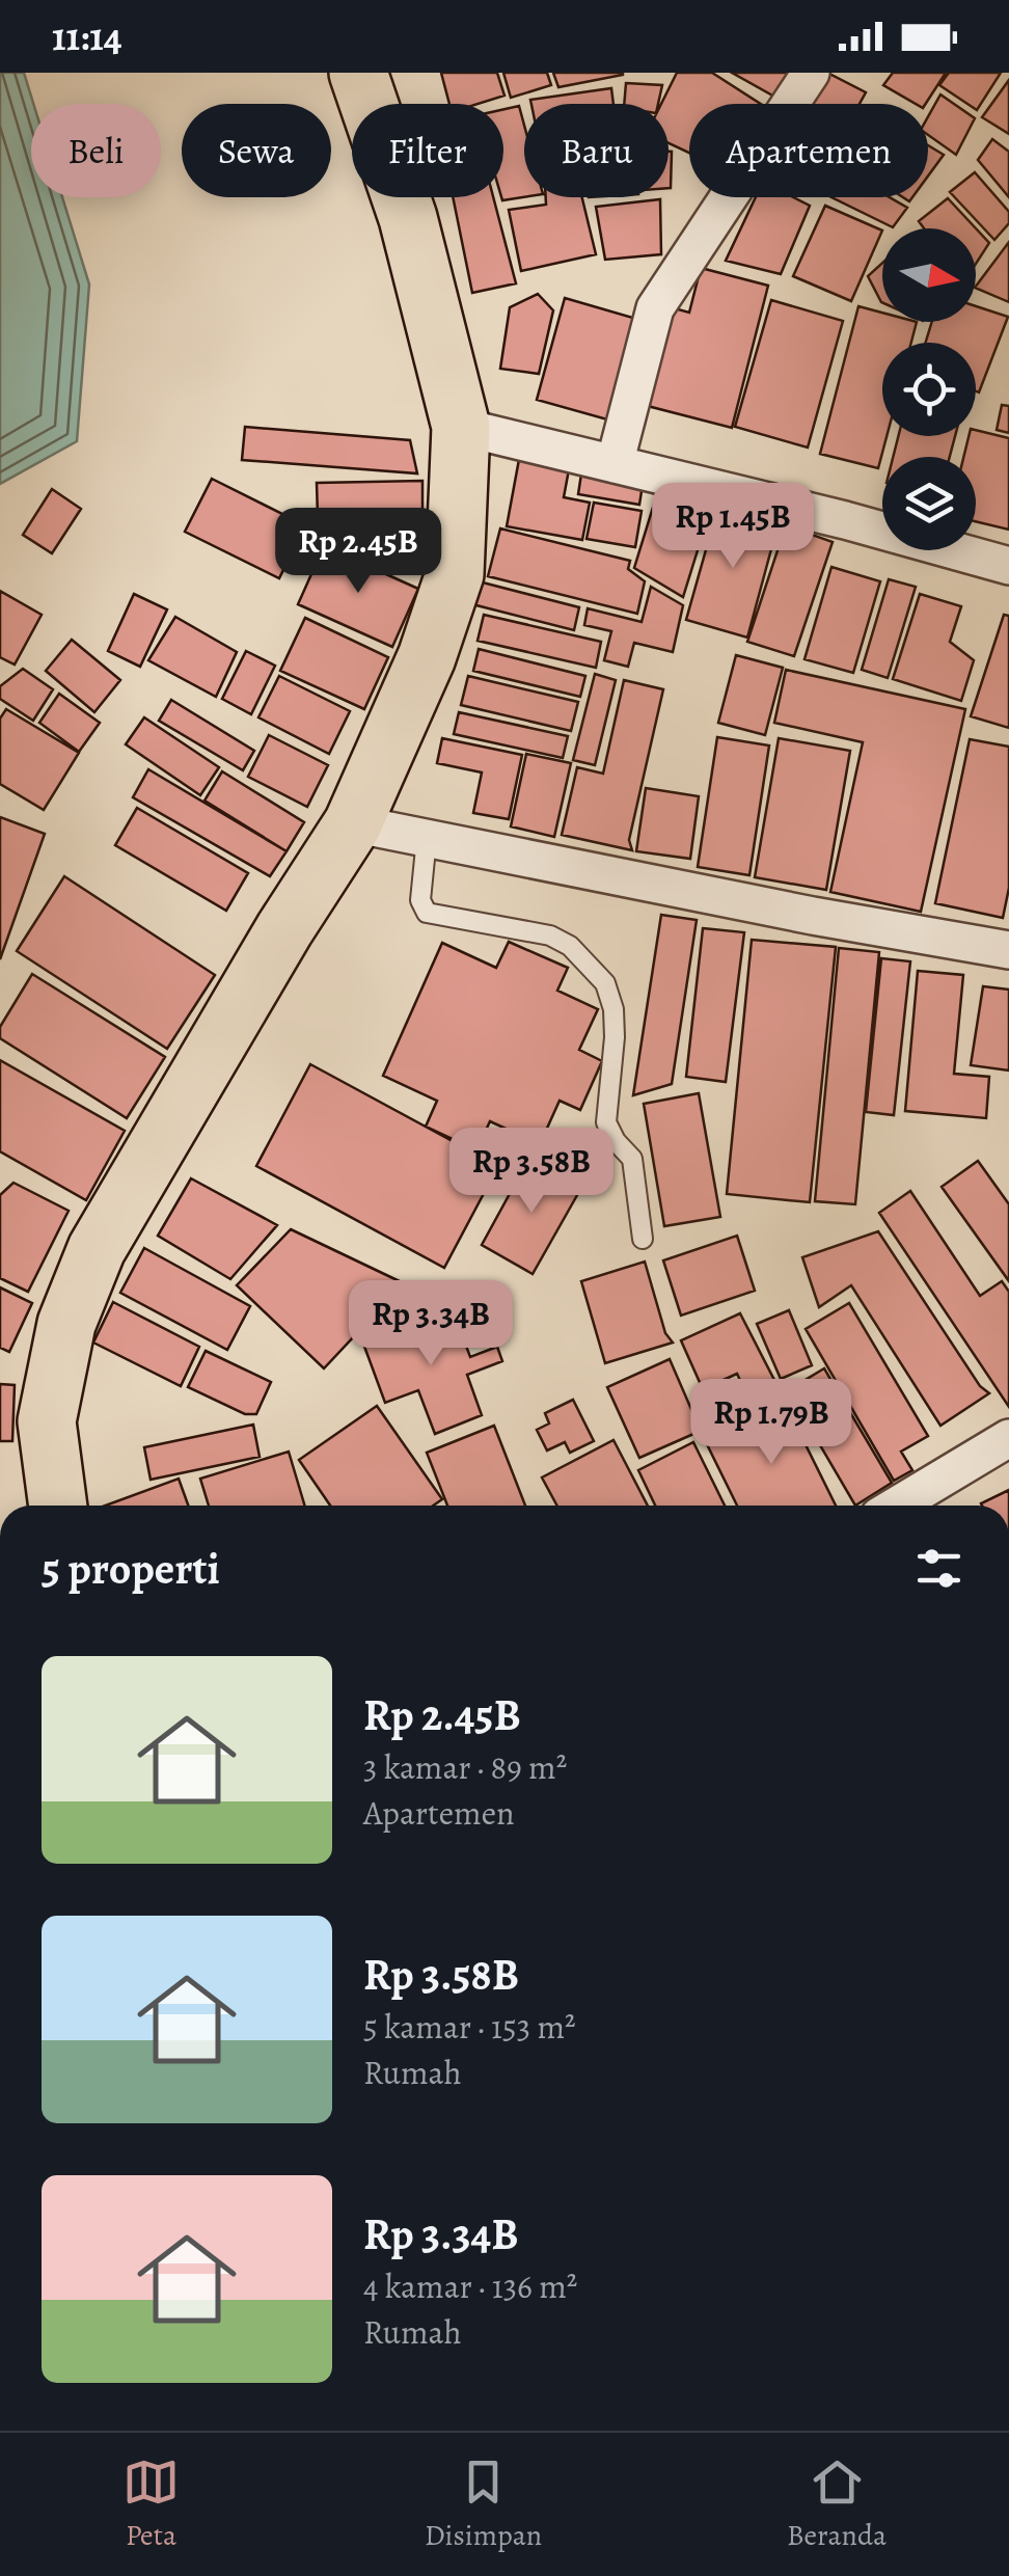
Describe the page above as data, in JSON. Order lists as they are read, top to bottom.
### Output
{
  "north": "right",
  "page": {
    "status": "11:14",
    "chip": [
      "Beli",
      "Sewa",
      "Filter",
      "Baru",
      "Apartemen"
    ],
    "price": [
      "Rp 1.45B",
      "Rp 2.45B",
      "Rp 3.58B",
      "Rp 3.34B",
      "Rp 1.79B"
    ],
    "heading": "5 properti",
    "list": [
      {
        "name": "Rp 2.45B",
        "note": "3 kamar · 89 m² · Apartemen"
      },
      {
        "name": "Rp 3.58B",
        "note": "5 kamar · 153 m² · Rumah"
      },
      {
        "name": "Rp 3.34B",
        "note": "4 kamar · 136 m² · Rumah"
      }
    ],
    "tabs": ["Peta", "Disimpan", "Beranda"]
  }
}
